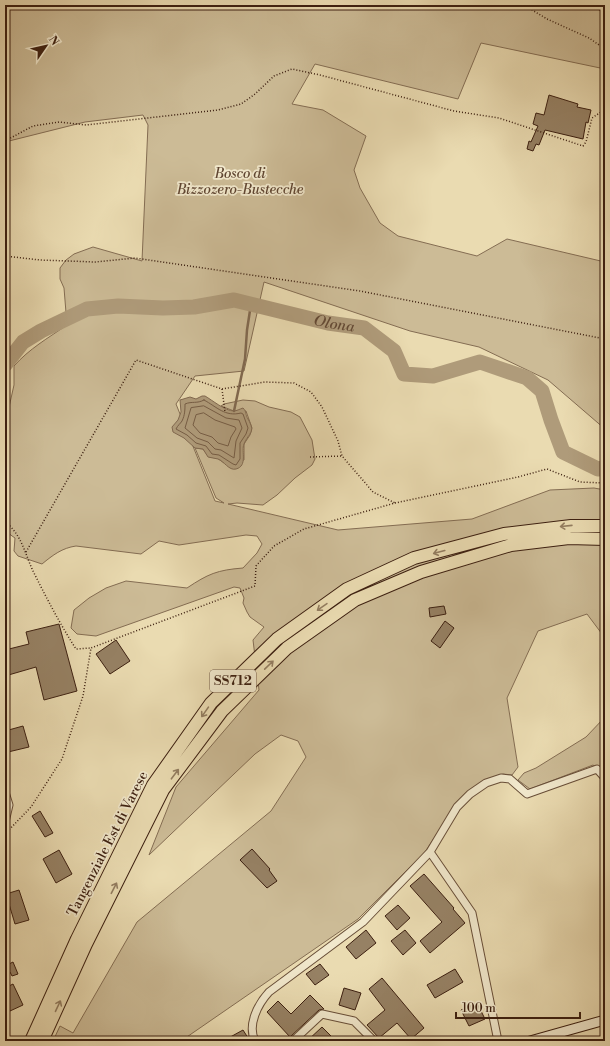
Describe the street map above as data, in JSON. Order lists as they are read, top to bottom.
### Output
{
  "streets": {
    "highway": ["SS712", "Tangenziale Est di Varese"]
  },
  "water": ["Olona"],
  "parks": ["Bosco di Bizzozero-Bustecche"],
  "scale_bar": "100 m",
  "north": "top right"
}
